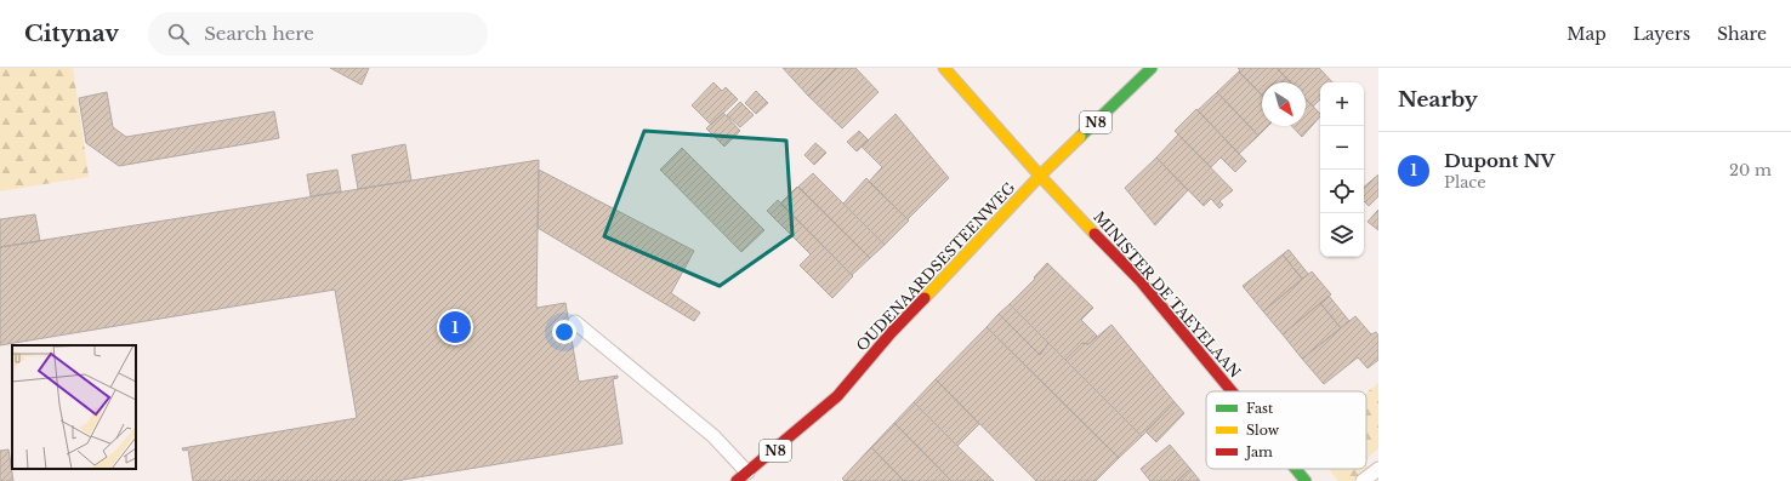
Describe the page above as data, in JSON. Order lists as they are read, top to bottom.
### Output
{
  "streets": {
    "main road": ["N8", "OUDENAARDSESTEENWEG", "MINISTER DE TAEYELAAN"]
  },
  "crossings": [
    ["OUDENAARDSESTEENWEG", "MINISTER DE TAEYELAAN"]
  ],
  "legend": ["Fast", "Slow", "Jam"],
  "north": "bottom right",
  "page": {
    "header": "Citynav",
    "search": "Search here",
    "nav": ["Map", "Layers", "Share"],
    "heading": "Nearby",
    "map_buttons": ["+", "−"],
    "list": [
      {
        "mark": "1",
        "name": "Dupont NV",
        "note": "Place",
        "value": "20 m"
      }
    ],
    "pins": "1"
  }
}
